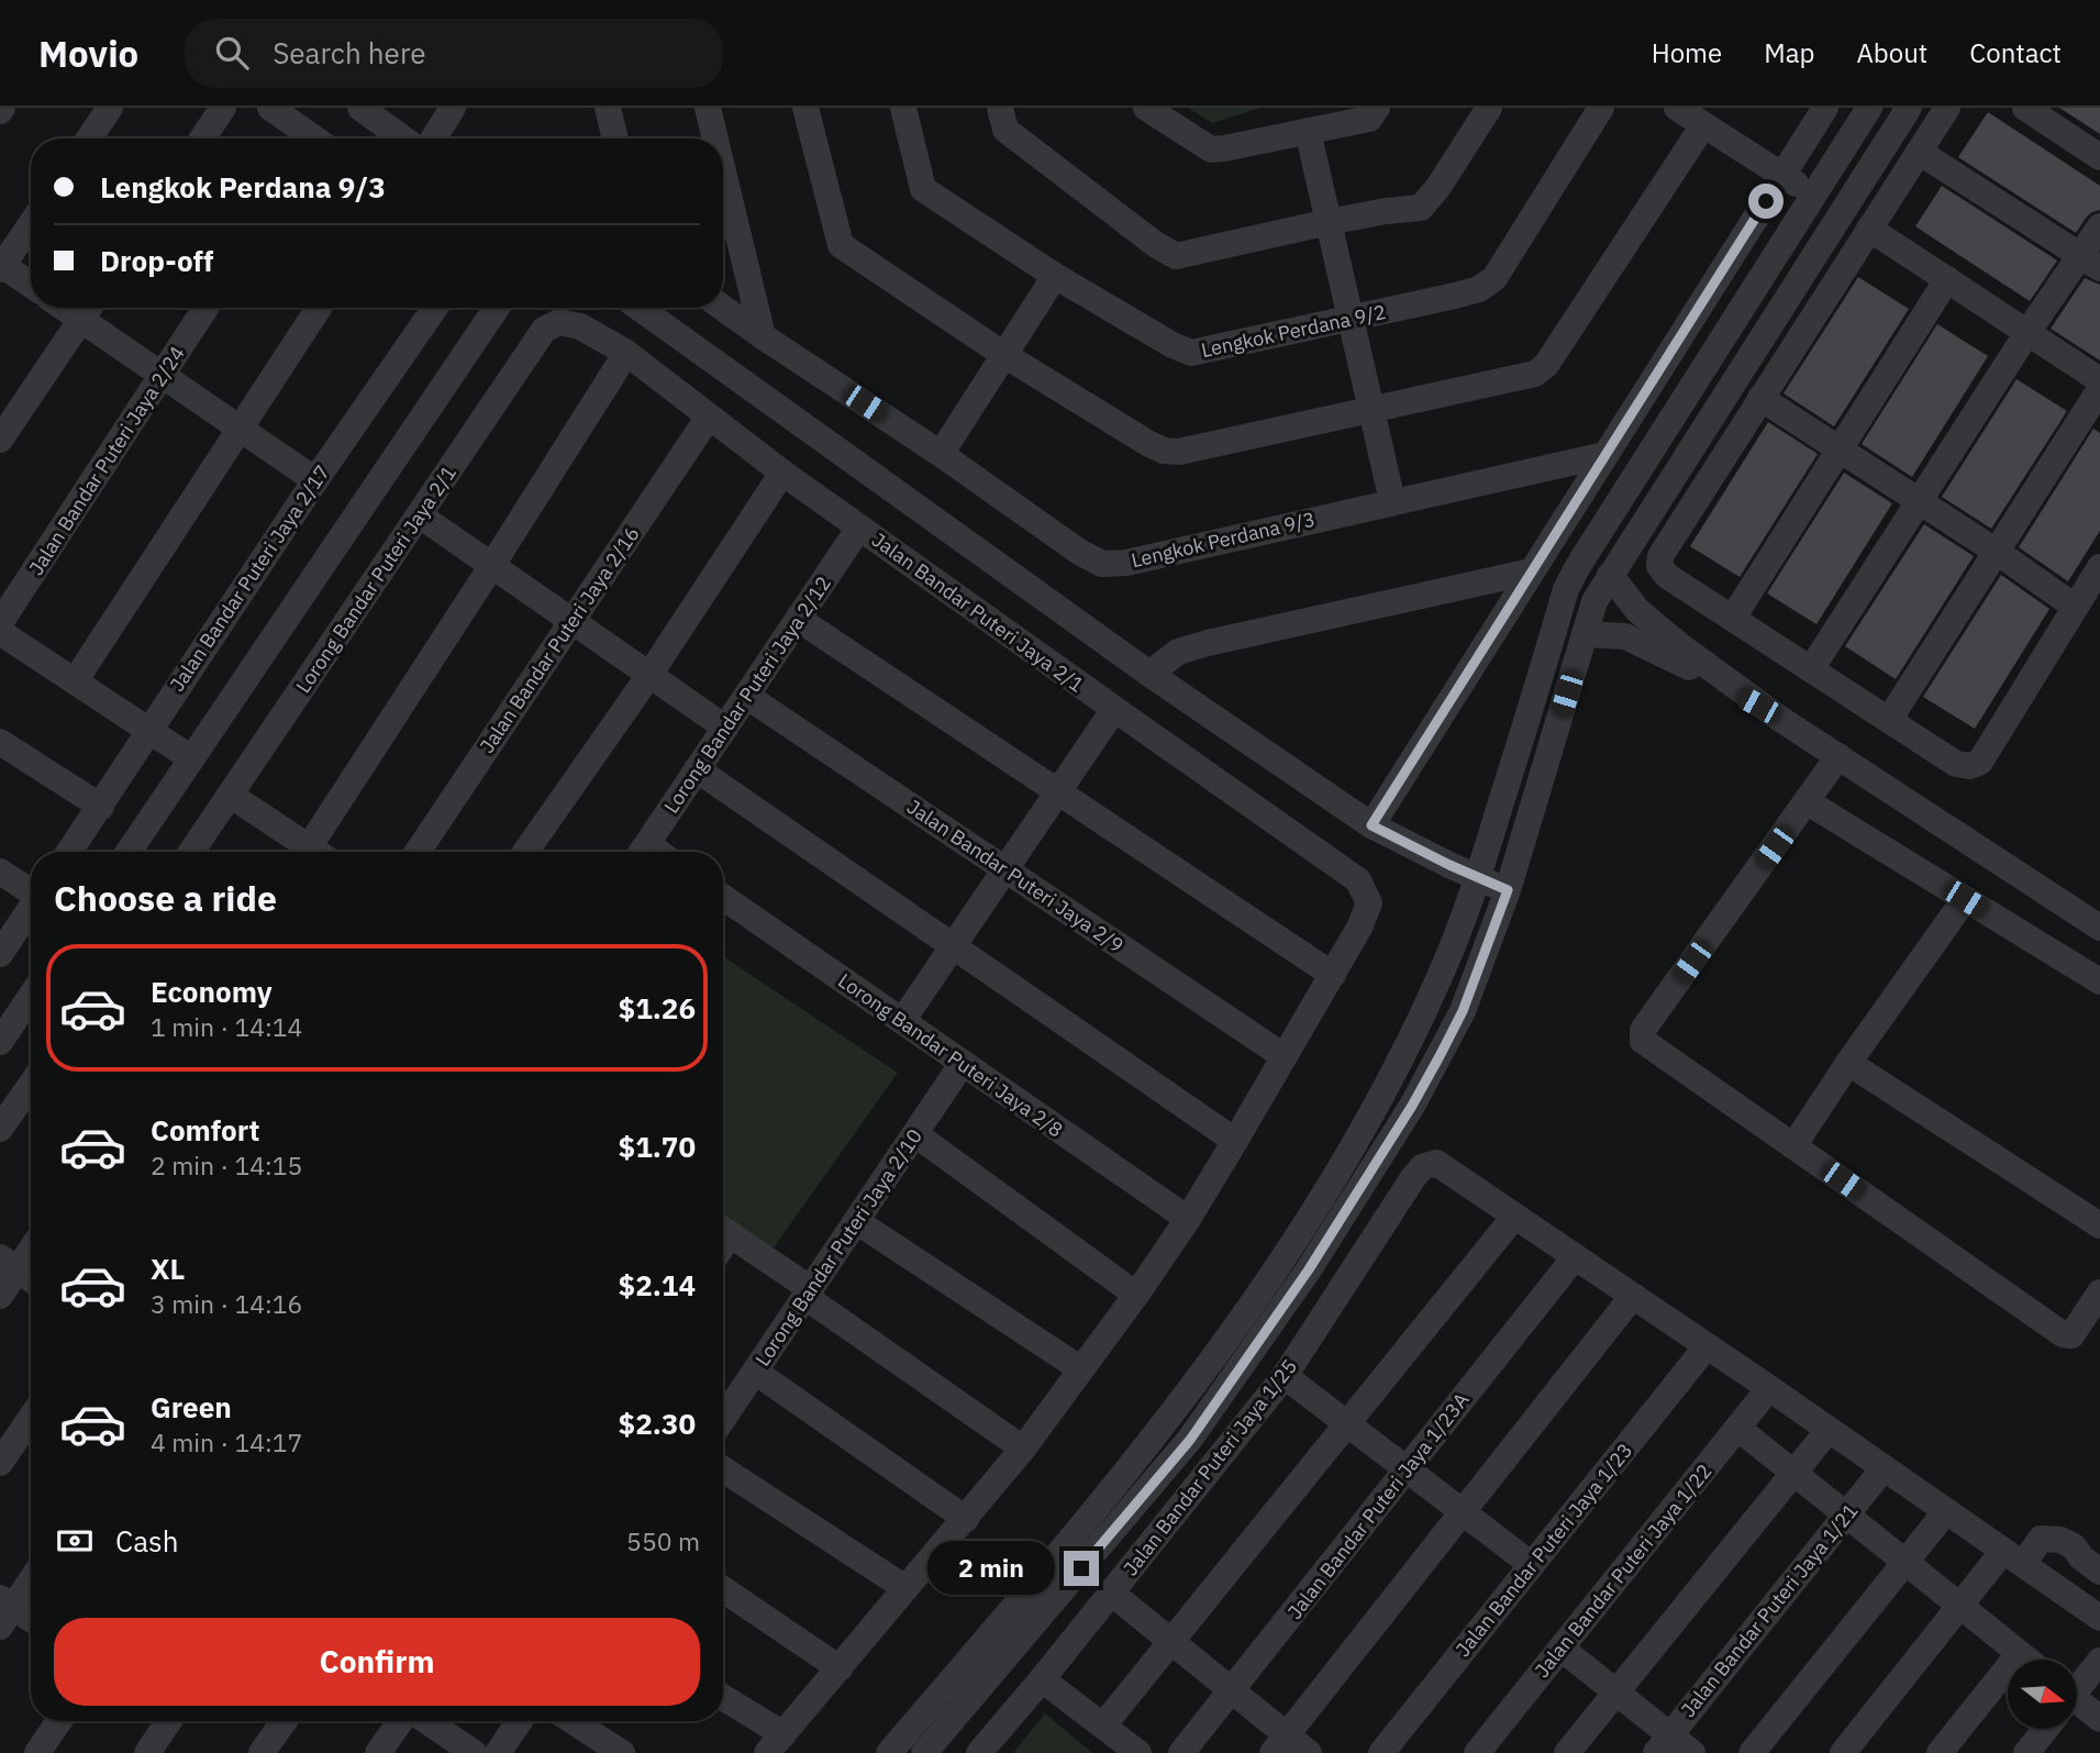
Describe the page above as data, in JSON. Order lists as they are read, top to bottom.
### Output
{
  "streets": {
    "street": [
      "Lengkok Perdana 9/2",
      "Jalan Bandar Puteri Jaya 2/24",
      "Lengkok Perdana 9/3",
      "Jalan Bandar Puteri Jaya 2/17",
      "Lorong Bandar Puteri Jaya 2/1",
      "Jalan Bandar Puteri Jaya 2/1",
      "Jalan Bandar Puteri Jaya 2/16",
      "Lorong Bandar Puteri Jaya 2/12",
      "Jalan Bandar Puteri Jaya 2/9",
      "Lorong Bandar Puteri Jaya 2/8",
      "Lorong Bandar Puteri Jaya 2/10",
      "Jalan Bandar Puteri Jaya 1/25",
      "Jalan Bandar Puteri Jaya 1/23A",
      "Jalan Bandar Puteri Jaya 1/23",
      "Jalan Bandar Puteri Jaya 1/22",
      "Jalan Bandar Puteri Jaya 1/21"
    ]
  },
  "crossings": [
    ["Lorong Bandar Puteri Jaya 2/1", "Jalan Bandar Puteri Jaya 2/1"],
    ["Jalan Bandar Puteri Jaya 2/1", "Jalan Bandar Puteri Jaya 2/16"],
    ["Jalan Bandar Puteri Jaya 2/1", "Lorong Bandar Puteri Jaya 2/12"],
    ["Lorong Bandar Puteri Jaya 2/12", "Jalan Bandar Puteri Jaya 2/9"],
    ["Lorong Bandar Puteri Jaya 2/8", "Lorong Bandar Puteri Jaya 2/10"]
  ],
  "north": "right",
  "page": {
    "header": "Movio",
    "search": "Search here",
    "nav": [
      "Home",
      "Map",
      "About",
      "Contact"
    ],
    "banner": ["Lengkok Perdana 9/3", "Drop-off"],
    "heading": "Choose a ride",
    "list": [
      {
        "name": "Economy",
        "note": "1 min · 14:14",
        "value": "$1.26"
      },
      {
        "name": "Comfort",
        "note": "2 min · 14:15",
        "value": "$1.70"
      },
      {
        "name": "XL",
        "note": "3 min · 14:16",
        "value": "$2.14"
      },
      {
        "name": "Green",
        "note": "4 min · 14:17",
        "value": "$2.30"
      }
    ],
    "pay": ["Cash", "550 m"],
    "bubble": "2 min",
    "buttons": "Confirm"
  }
}
